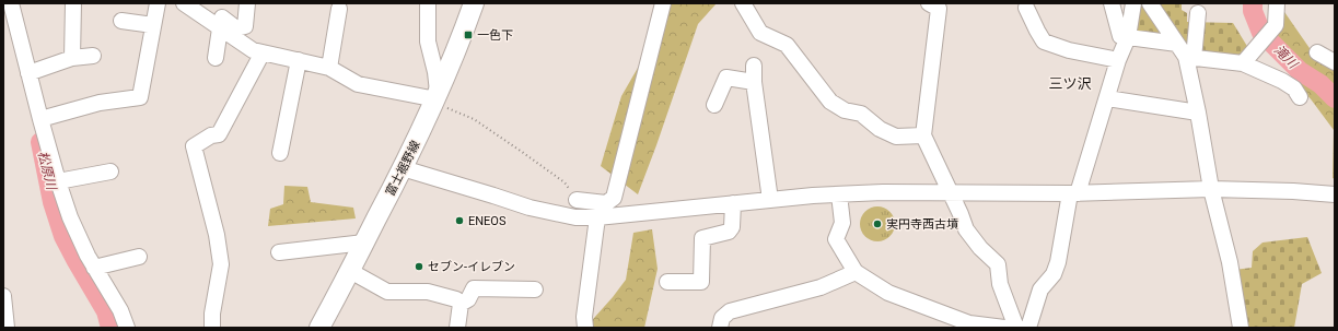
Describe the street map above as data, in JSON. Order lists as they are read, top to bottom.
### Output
{
  "streets": {
    "main road": ["富士裾野線"]
  },
  "districts": ["三ツ沢"],
  "water": ["滝川", "松原川"],
  "places": {
    "transit": ["一色下"],
    "other": ["ENEOS", "実円寺西古墳", "セブン-イレブン"]
  }
}
